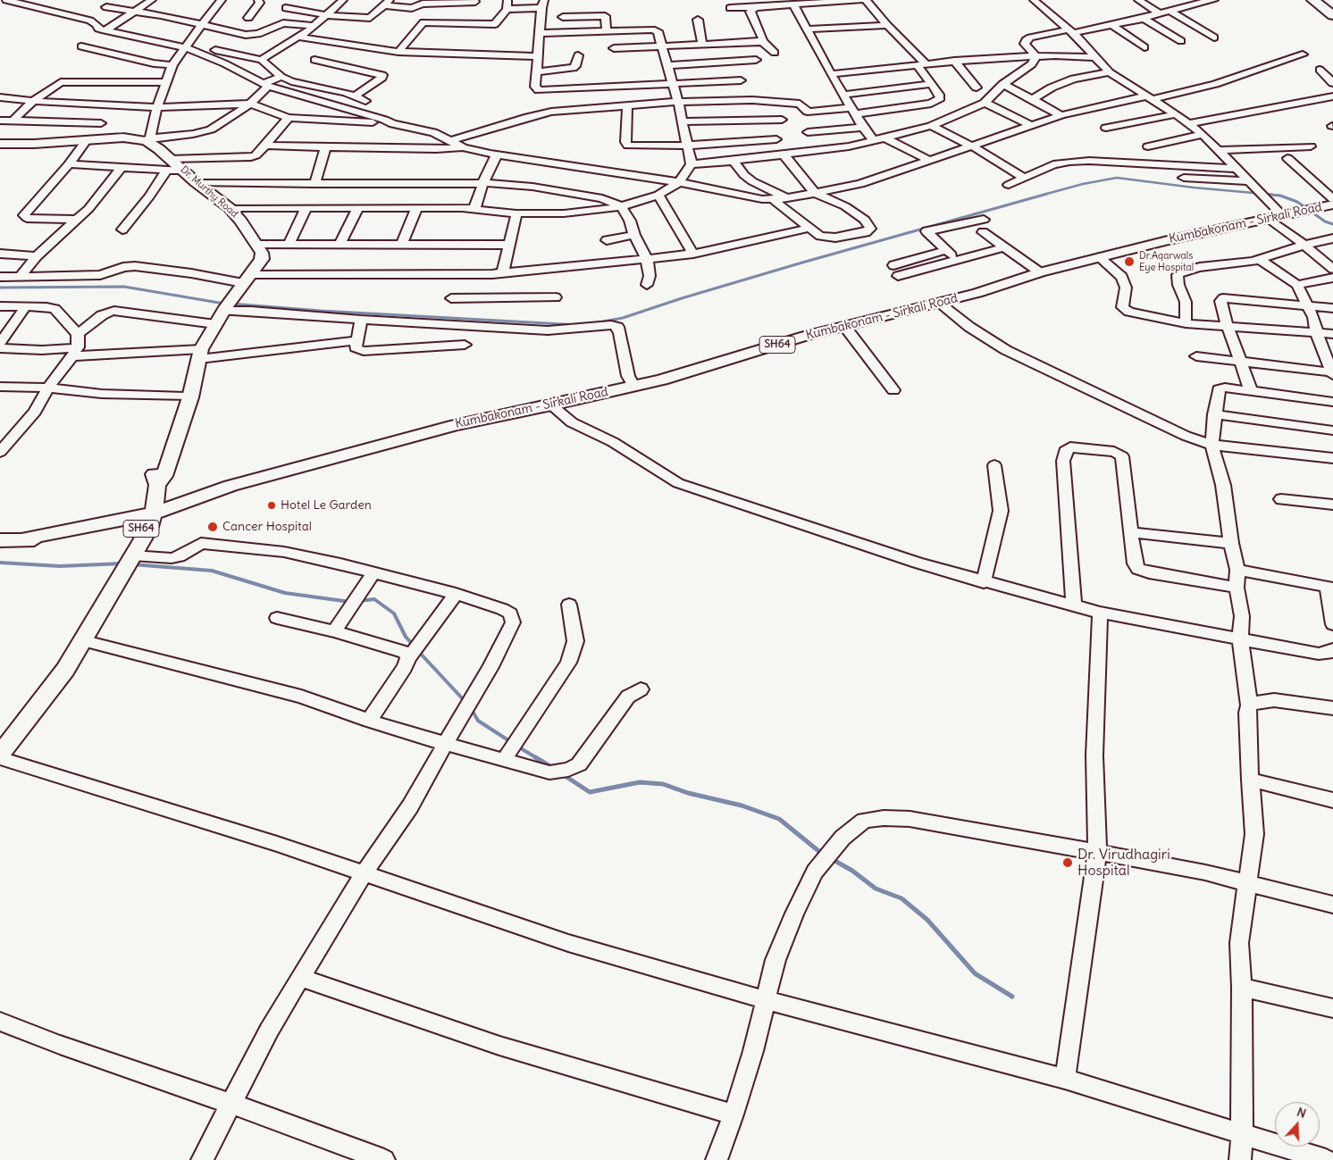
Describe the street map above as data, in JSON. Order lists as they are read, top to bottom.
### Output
{
  "streets": {
    "main road": ["Dr. Murthy Road", "Kumbakonam - Sirkali Road", "SH64"]
  },
  "places": [
    "Dr.Agarwals Eye Hospital",
    "Hotel Le Garden",
    "Cancer Hospital",
    "Dr. Virudhagiri Hospital"
  ],
  "north": "top"
}
